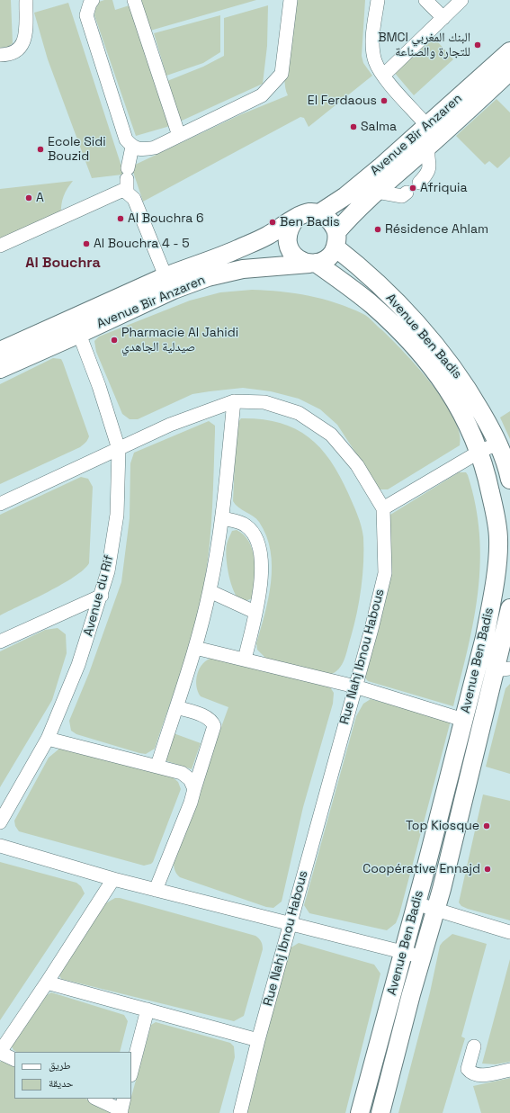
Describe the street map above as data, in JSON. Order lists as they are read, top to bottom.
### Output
{
  "streets": {
    "main road": ["Avenue Bir Anzaren", "Avenue Ben Badis"],
    "street": ["Avenue du Rif", "Rue Nahj Ibnou Habous"]
  },
  "crossings": [
    ["Avenue Bir Anzaren", "Avenue Ben Badis"],
    ["Avenue Bir Anzaren", "Avenue du Rif"],
    ["Avenue du Rif", "Rue Nahj Ibnou Habous"]
  ],
  "districts": ["Al Bouchra"],
  "places": [
    "BMCI البنك المغربي للتجارة والصناعة",
    "El Ferdaous",
    "Salma",
    "Ecole Sidi Bouzid",
    "Afriquia",
    "A",
    "Al Bouchra 6",
    "Ben Badis",
    "Résidence Ahlam",
    "Al Bouchra 4 - 5",
    "Pharmacie Al Jahidi صيدلية الجاهدي",
    "Top Kiosque",
    "Coopérative Ennajd"
  ],
  "legend": ["طريق", "حديقة"]
}
